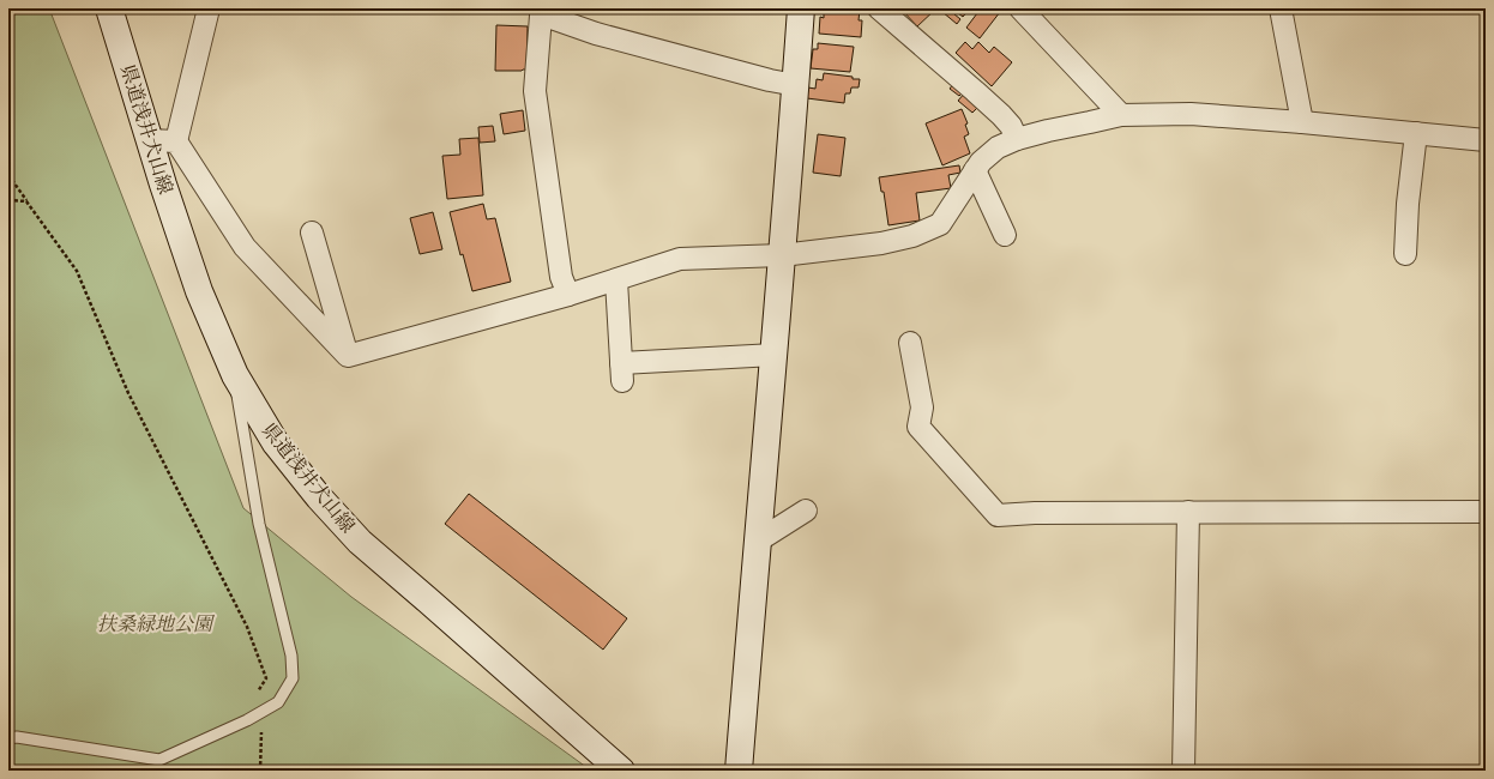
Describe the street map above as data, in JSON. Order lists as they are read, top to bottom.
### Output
{
  "streets": {
    "main road": ["県道浅井犬山線"]
  },
  "parks": ["扶桑緑地公園"]
}
